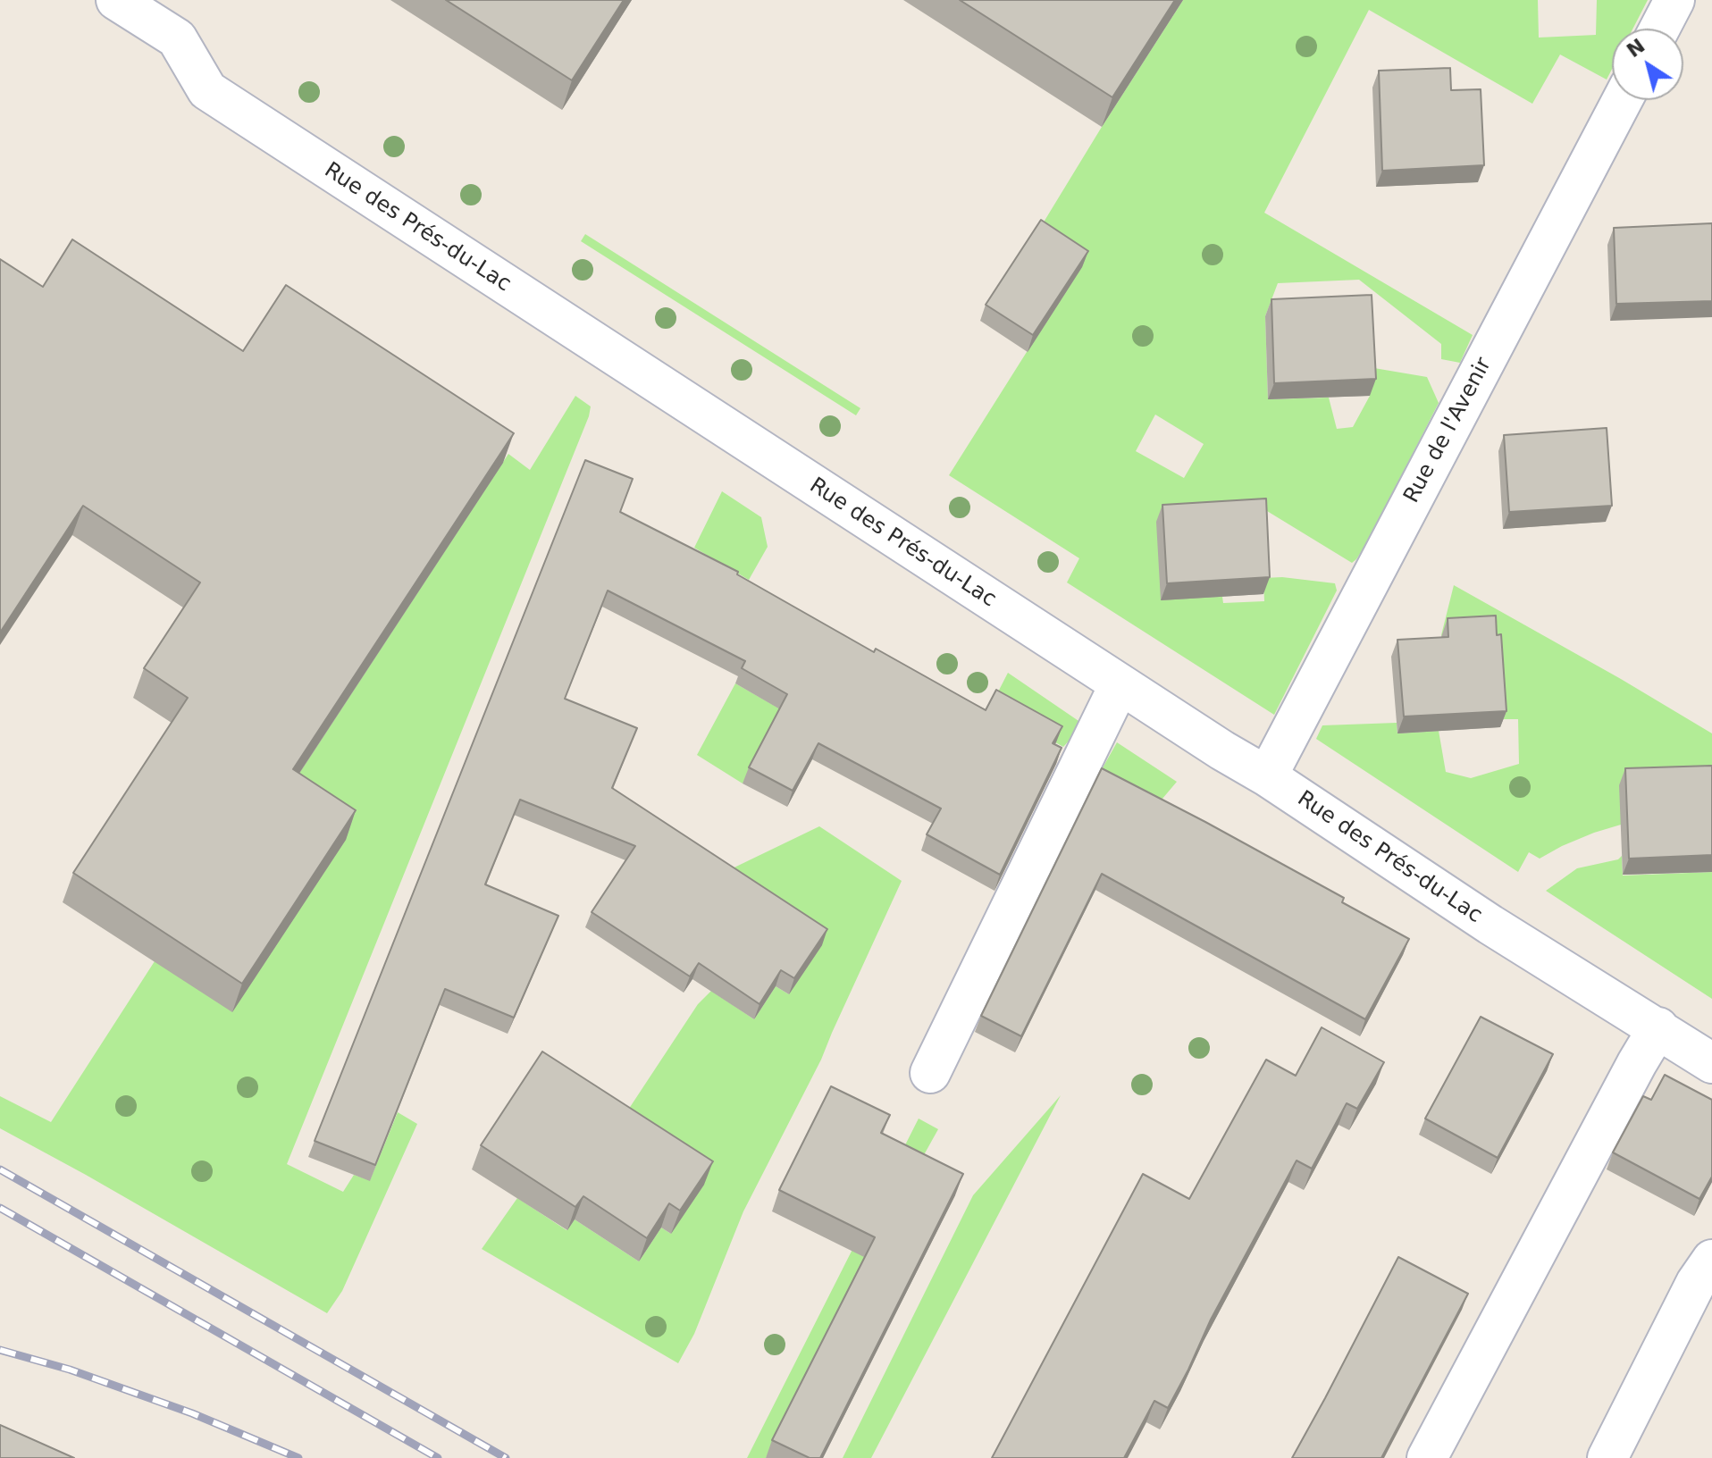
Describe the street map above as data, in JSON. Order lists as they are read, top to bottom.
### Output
{
  "streets": {
    "street": ["Rue des Prés-du-Lac", "Rue de l'Avenir"]
  },
  "crossings": [
    ["Rue des Prés-du-Lac", "Rue de l'Avenir"]
  ],
  "north": "top left"
}
